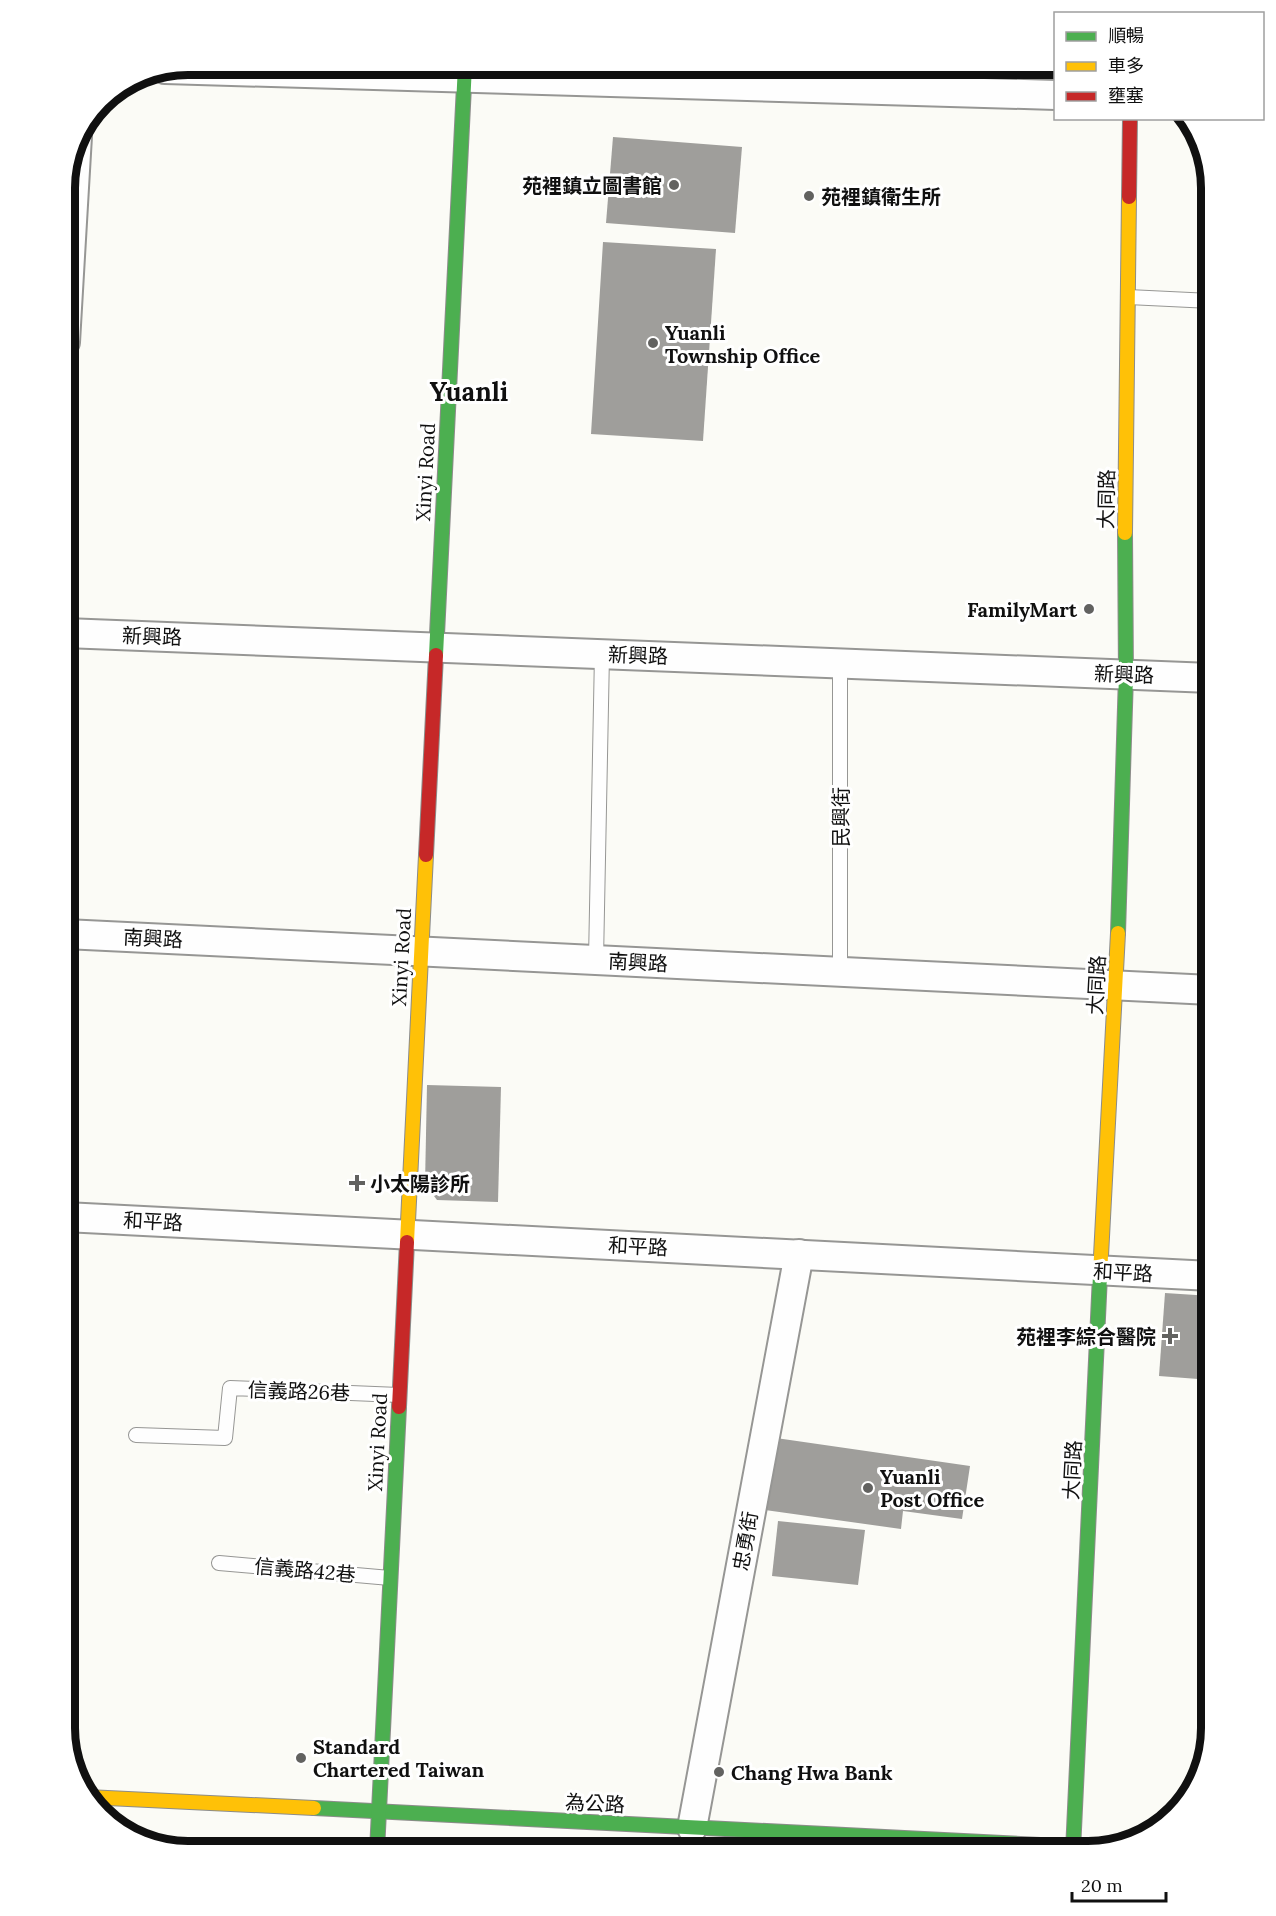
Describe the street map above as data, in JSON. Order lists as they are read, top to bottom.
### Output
{
  "streets": {
    "street": [
      "Xinyi Road",
      "大同路",
      "新興路",
      "南興路",
      "和平路",
      "忠勇街",
      "為公路"
    ],
    "lane": ["民興街", "信義路26巷", "信義路42巷"]
  },
  "crossings": [
    ["Xinyi Road", "新興路"],
    ["Xinyi Road", "南興路"],
    ["Xinyi Road", "和平路"],
    ["Xinyi Road", "信義路26巷"],
    ["Xinyi Road", "信義路42巷"],
    ["Xinyi Road", "為公路"],
    ["大同路", "新興路"],
    ["大同路", "南興路"],
    ["大同路", "和平路"],
    ["新興路", "民興街"],
    ["民興街", "南興路"],
    ["和平路", "忠勇街"],
    ["忠勇街", "為公路"]
  ],
  "districts": ["Yuanli"],
  "places": {
    "other": [
      "苑裡鎮立圖書館",
      "苑裡鎮衛生所",
      "Yuanli Township Office",
      "FamilyMart",
      "Yuanli Post Office",
      "Standard Chartered Taiwan",
      "Chang Hwa Bank"
    ],
    "health": ["小太陽診所", "苑裡李綜合醫院"]
  },
  "legend": ["順暢", "車多", "壅塞"],
  "scale_bar": "20 m"
}
